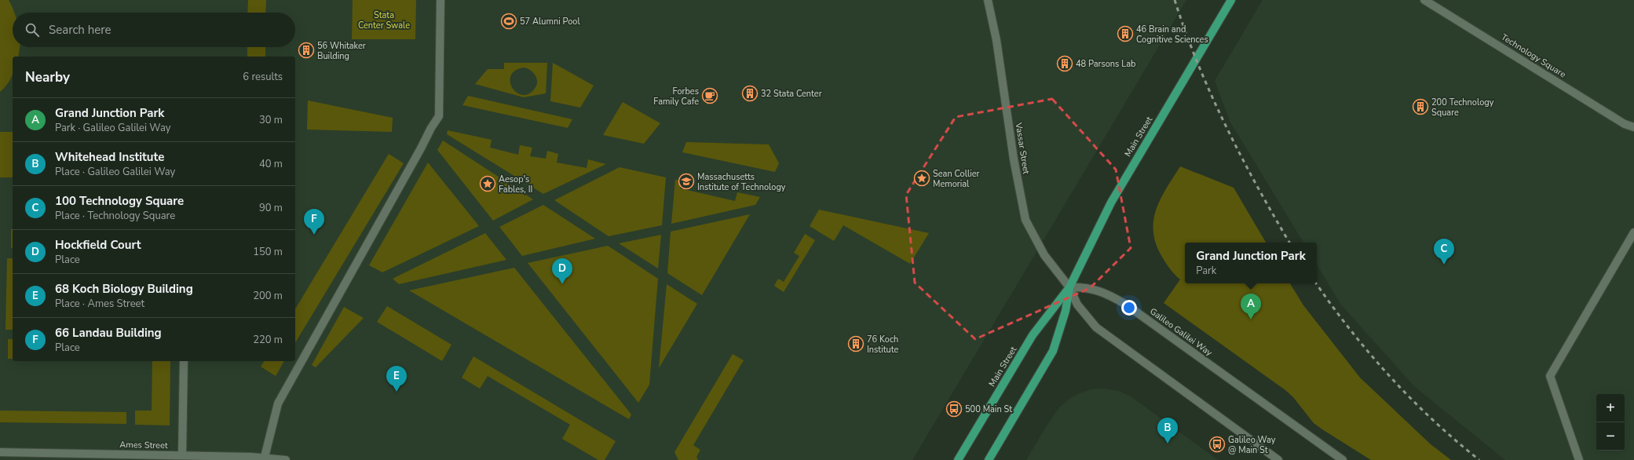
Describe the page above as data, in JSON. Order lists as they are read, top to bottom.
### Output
{
  "streets": {
    "main road": ["Main Street"],
    "street": [
      "Technology Square",
      "Vassar Street",
      "Galileo Galilei Way",
      "Ames Street"
    ]
  },
  "crossings": [
    ["Main Street", "Vassar Street"],
    ["Main Street", "Galileo Galilei Way"],
    ["Vassar Street", "Galileo Galilei Way"]
  ],
  "parks": ["Stata Center Swale"],
  "places": {
    "sports": ["57 Alumni Pool"],
    "building": [
      "46 Brain and Cognitive Sciences",
      "56 Whitaker Building",
      "48 Parsons Lab",
      "32 Stata Center",
      "200 Technology Square",
      "76 Koch Institute"
    ],
    "cafe": ["Forbes Family Cafe"],
    "place": ["Sean Collier Memorial", "Aesop's Fables, II"],
    "school or university": ["Massachusetts Institute of Technology"],
    "bus stop": ["500 Main St", "Galileo Way @ Main St"]
  },
  "page": {
    "search": "Search here",
    "heading": ["Nearby", "6 results"],
    "list": [
      {
        "mark": "A",
        "name": "Grand Junction Park",
        "note": "Park · Galileo Galilei Way",
        "value": "30 m"
      },
      {
        "mark": "B",
        "name": "Whitehead Institute",
        "note": "Place · Galileo Galilei Way",
        "value": "40 m"
      },
      {
        "mark": "C",
        "name": "100 Technology Square",
        "note": "Place · Technology Square",
        "value": "90 m"
      },
      {
        "mark": "D",
        "name": "Hockfield Court",
        "note": "Place",
        "value": "150 m"
      },
      {
        "mark": "E",
        "name": "68 Koch Biology Building",
        "note": "Place · Ames Street",
        "value": "200 m"
      },
      {
        "mark": "F",
        "name": "66 Landau Building",
        "note": "Place",
        "value": "220 m"
      }
    ],
    "pins": [
      "F",
      "C",
      "D",
      "A",
      "E",
      "B"
    ],
    "popup": ["Grand Junction Park", "Park"],
    "map_buttons": ["+", "−"]
  }
}
